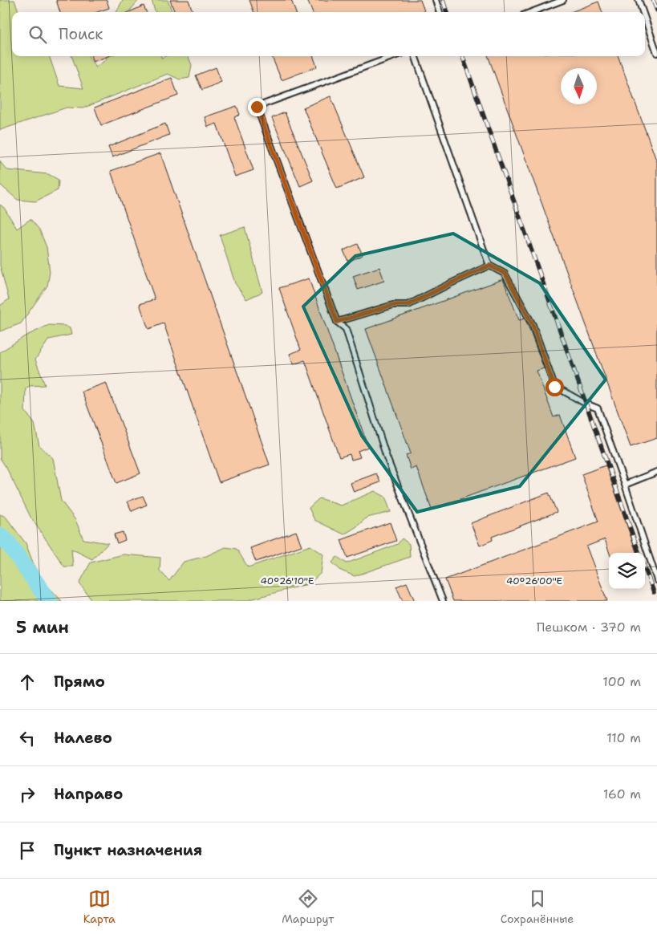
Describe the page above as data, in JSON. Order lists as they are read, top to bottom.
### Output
{
  "north": "bottom",
  "page": {
    "search": "Поиск",
    "heading": ["5 мин", "Пешком · 370 m"],
    "list": [
      ["Прямо", "100 m"],
      ["Налево", "110 m"],
      ["Направо", "160 m"],
      "Пункт назначения"
    ],
    "nav": ["Карта", "Маршрут", "Сохранённые"]
  },
  "coordinates": ["40°26'10\"E", "40°26'00\"E"]
}
